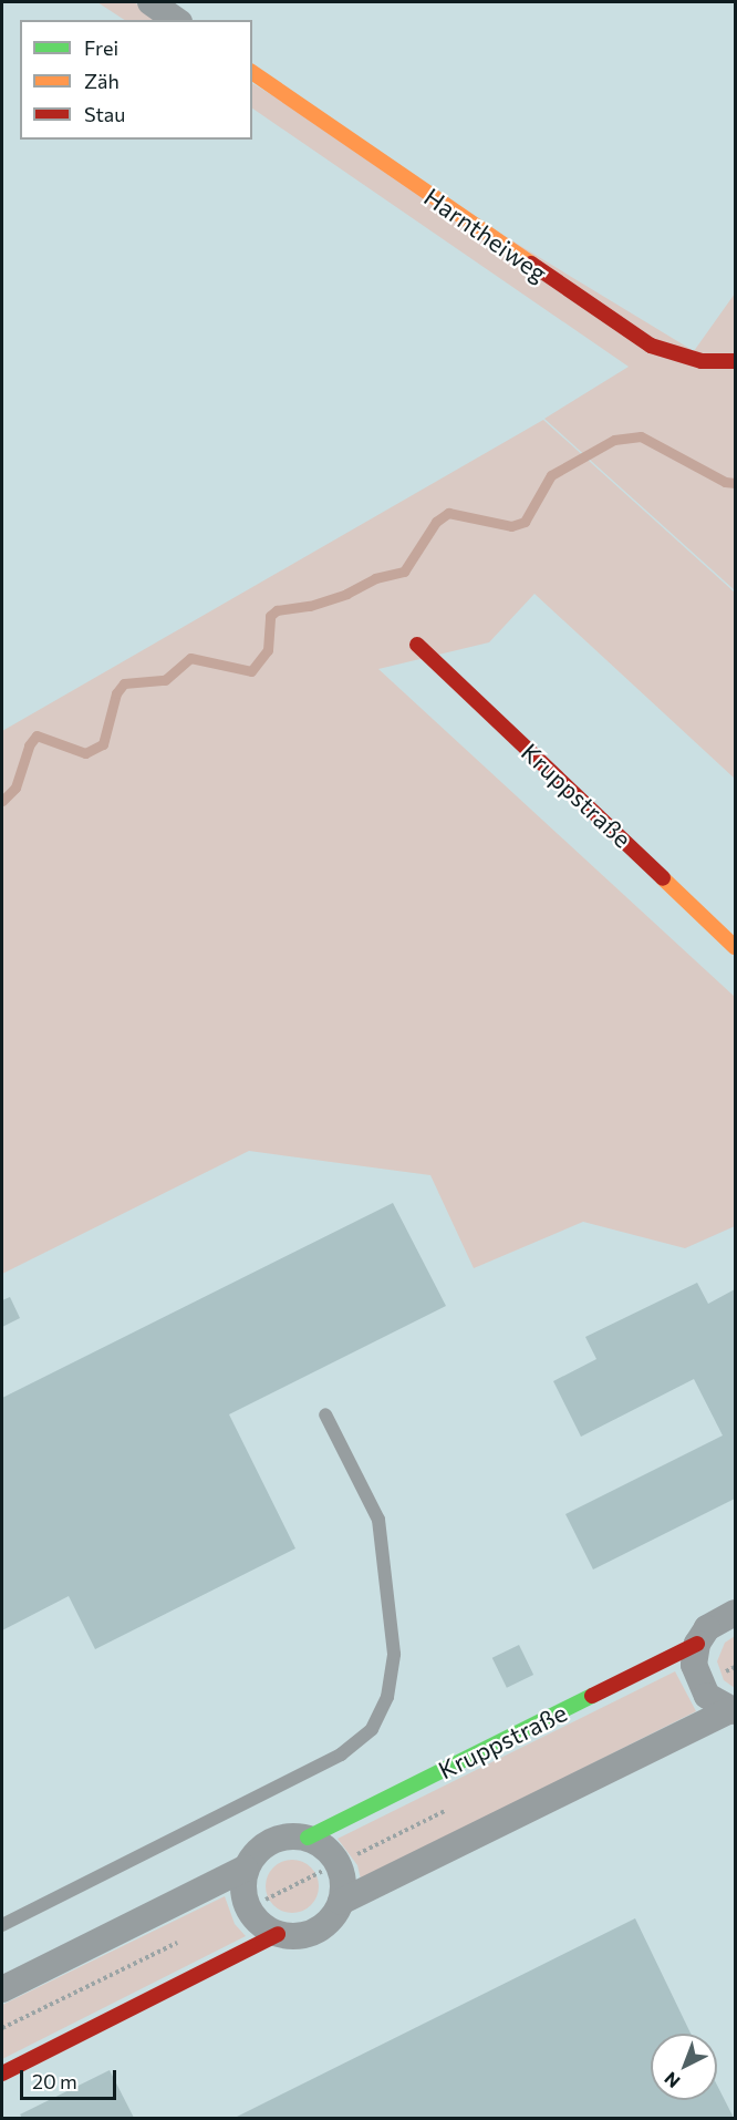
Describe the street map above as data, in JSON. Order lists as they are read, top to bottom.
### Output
{
  "streets": {
    "street": ["Harntheiweg", "Kruppstraße"]
  },
  "legend": ["Frei", "Zäh", "Stau"],
  "scale_bar": "20 m",
  "north": "bottom left"
}
